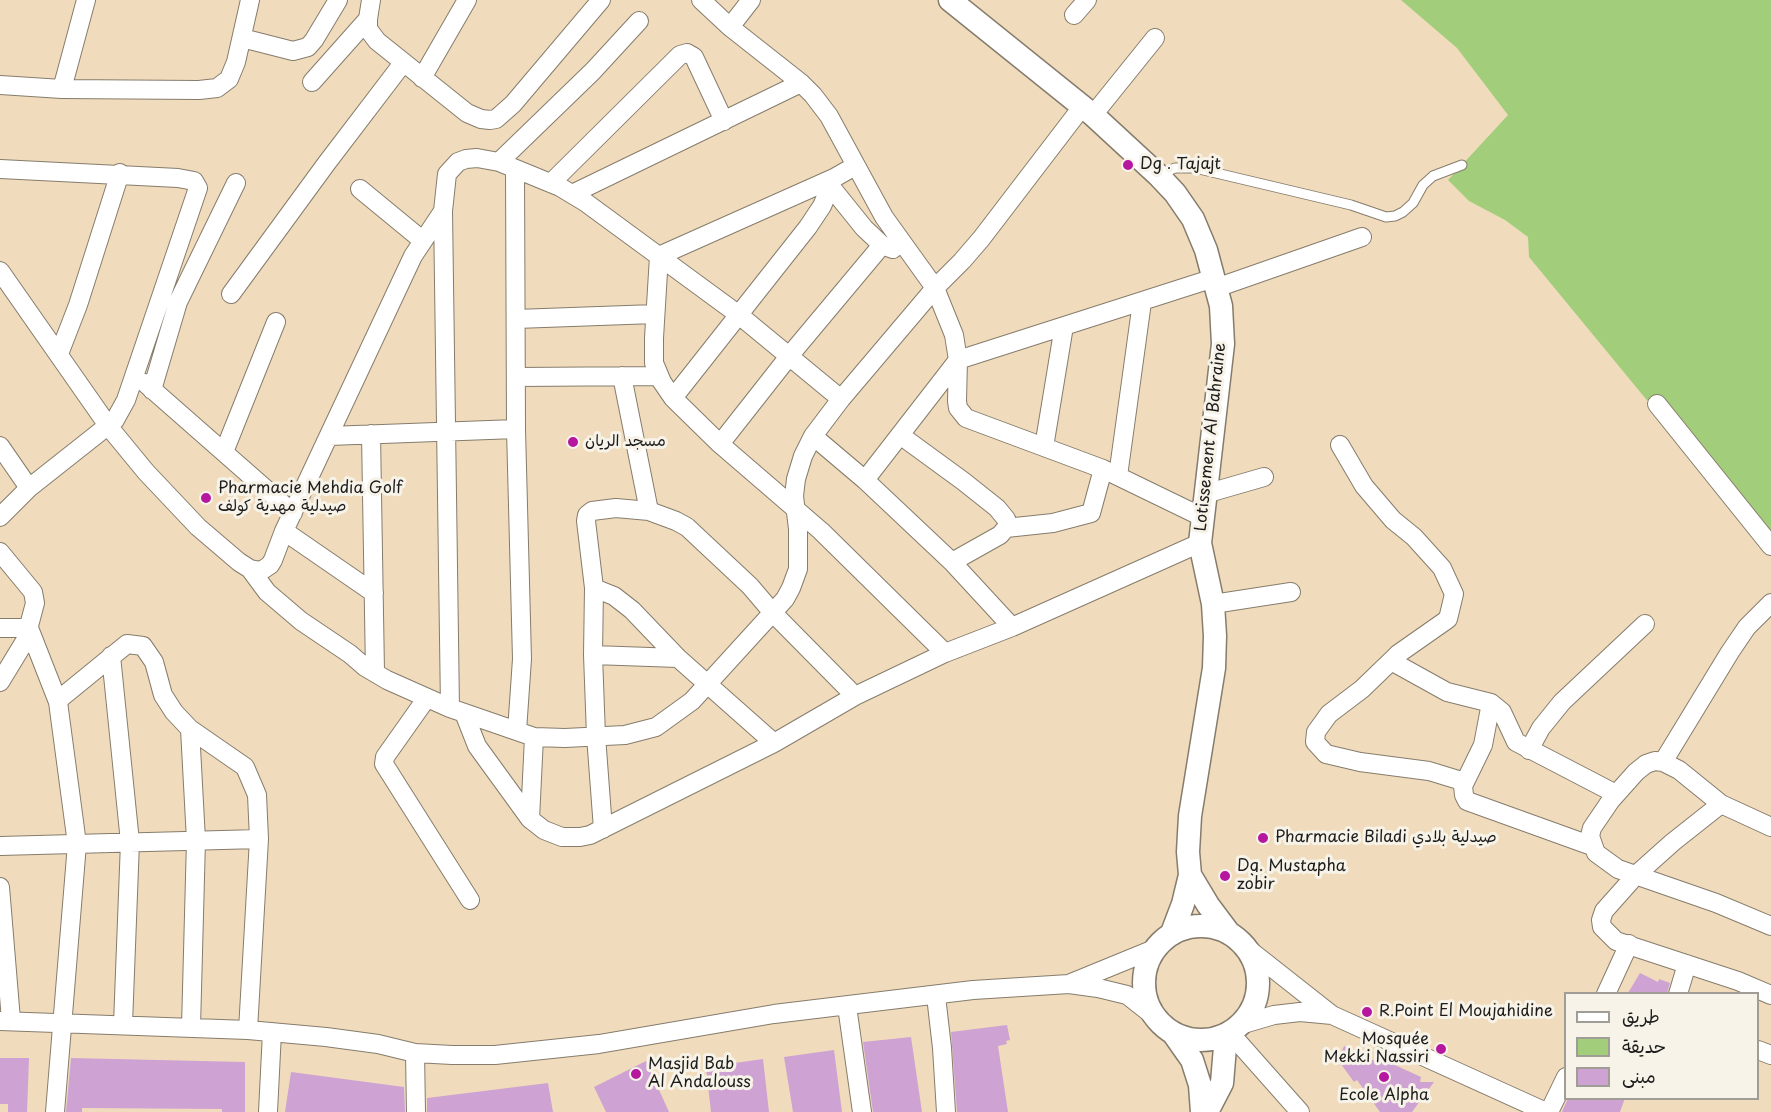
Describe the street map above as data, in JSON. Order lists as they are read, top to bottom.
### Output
{
  "streets": {
    "street": ["Lotissement Al Bahraine"]
  },
  "places": [
    "Dg . Tajajt",
    "مسجد الريان",
    "Pharmacie Mehdia Golf صيدلية مهدية كولف",
    "Pharmacie Biladi صيدلية بلادي",
    "Dg. Mustapha zobir",
    "R.Point El Moujahidine",
    "Mosquée Mekki Nassiri",
    "Masjid Bab Al Andalouss",
    "Ecole Alpha"
  ],
  "legend": ["طريق", "حديقة", "مبنى"]
}
